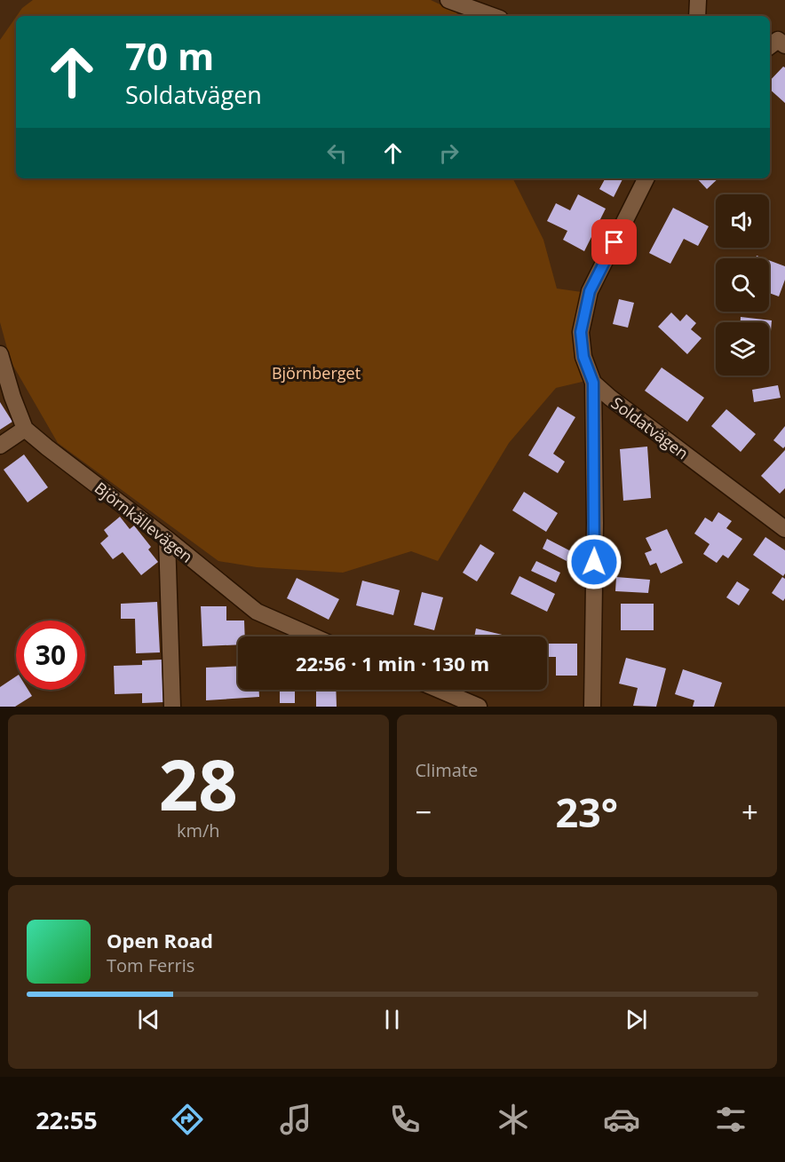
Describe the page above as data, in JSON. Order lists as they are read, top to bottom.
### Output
{
  "streets": {
    "street": ["Soldatvägen", "Björnkällevägen"]
  },
  "parks": ["Björnberget"],
  "page": {
    "turn": ["70 m", "Soldatvägen"],
    "limit": "30",
    "trip": "22:56 · 1 min · 130 m",
    "tile": [
      ["28", "km/h"],
      "Climate"
    ],
    "heat": ["−", "23°", "+"],
    "song": ["Open Road", "Tom Ferris"],
    "tabs": "22:55"
  }
}
